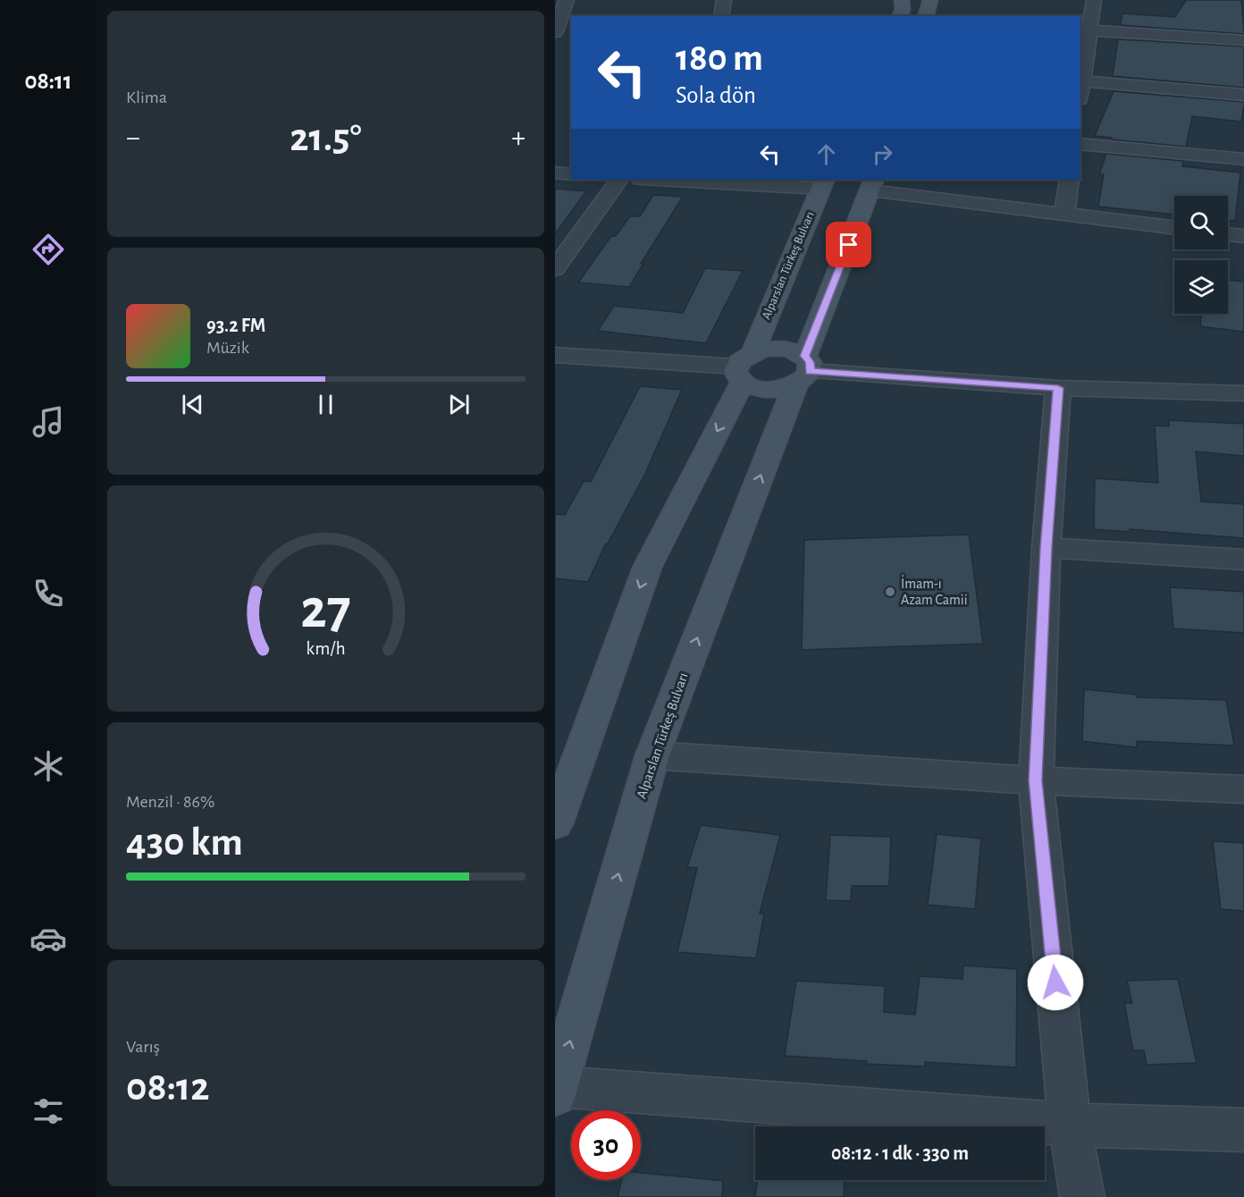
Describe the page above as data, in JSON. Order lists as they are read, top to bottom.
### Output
{
  "streets": {
    "main road": ["Alparslan Türkeş Bulvarı"]
  },
  "places": ["İmam-ı Azam Camii"],
  "page": {
    "tabs": "08:11",
    "tile": [
      "Klima",
      ["Menzil · 86%", "430 km"],
      ["Varış", "08:12"]
    ],
    "turn": ["180 m", "Sola dön"],
    "heat": ["−", "21.5°", "+"],
    "song": ["93.2 FM", "Müzik"],
    "limit": "30",
    "trip": "08:12 · 1 dk · 330 m",
    "gauge": ["27", "km/h"]
  }
}
